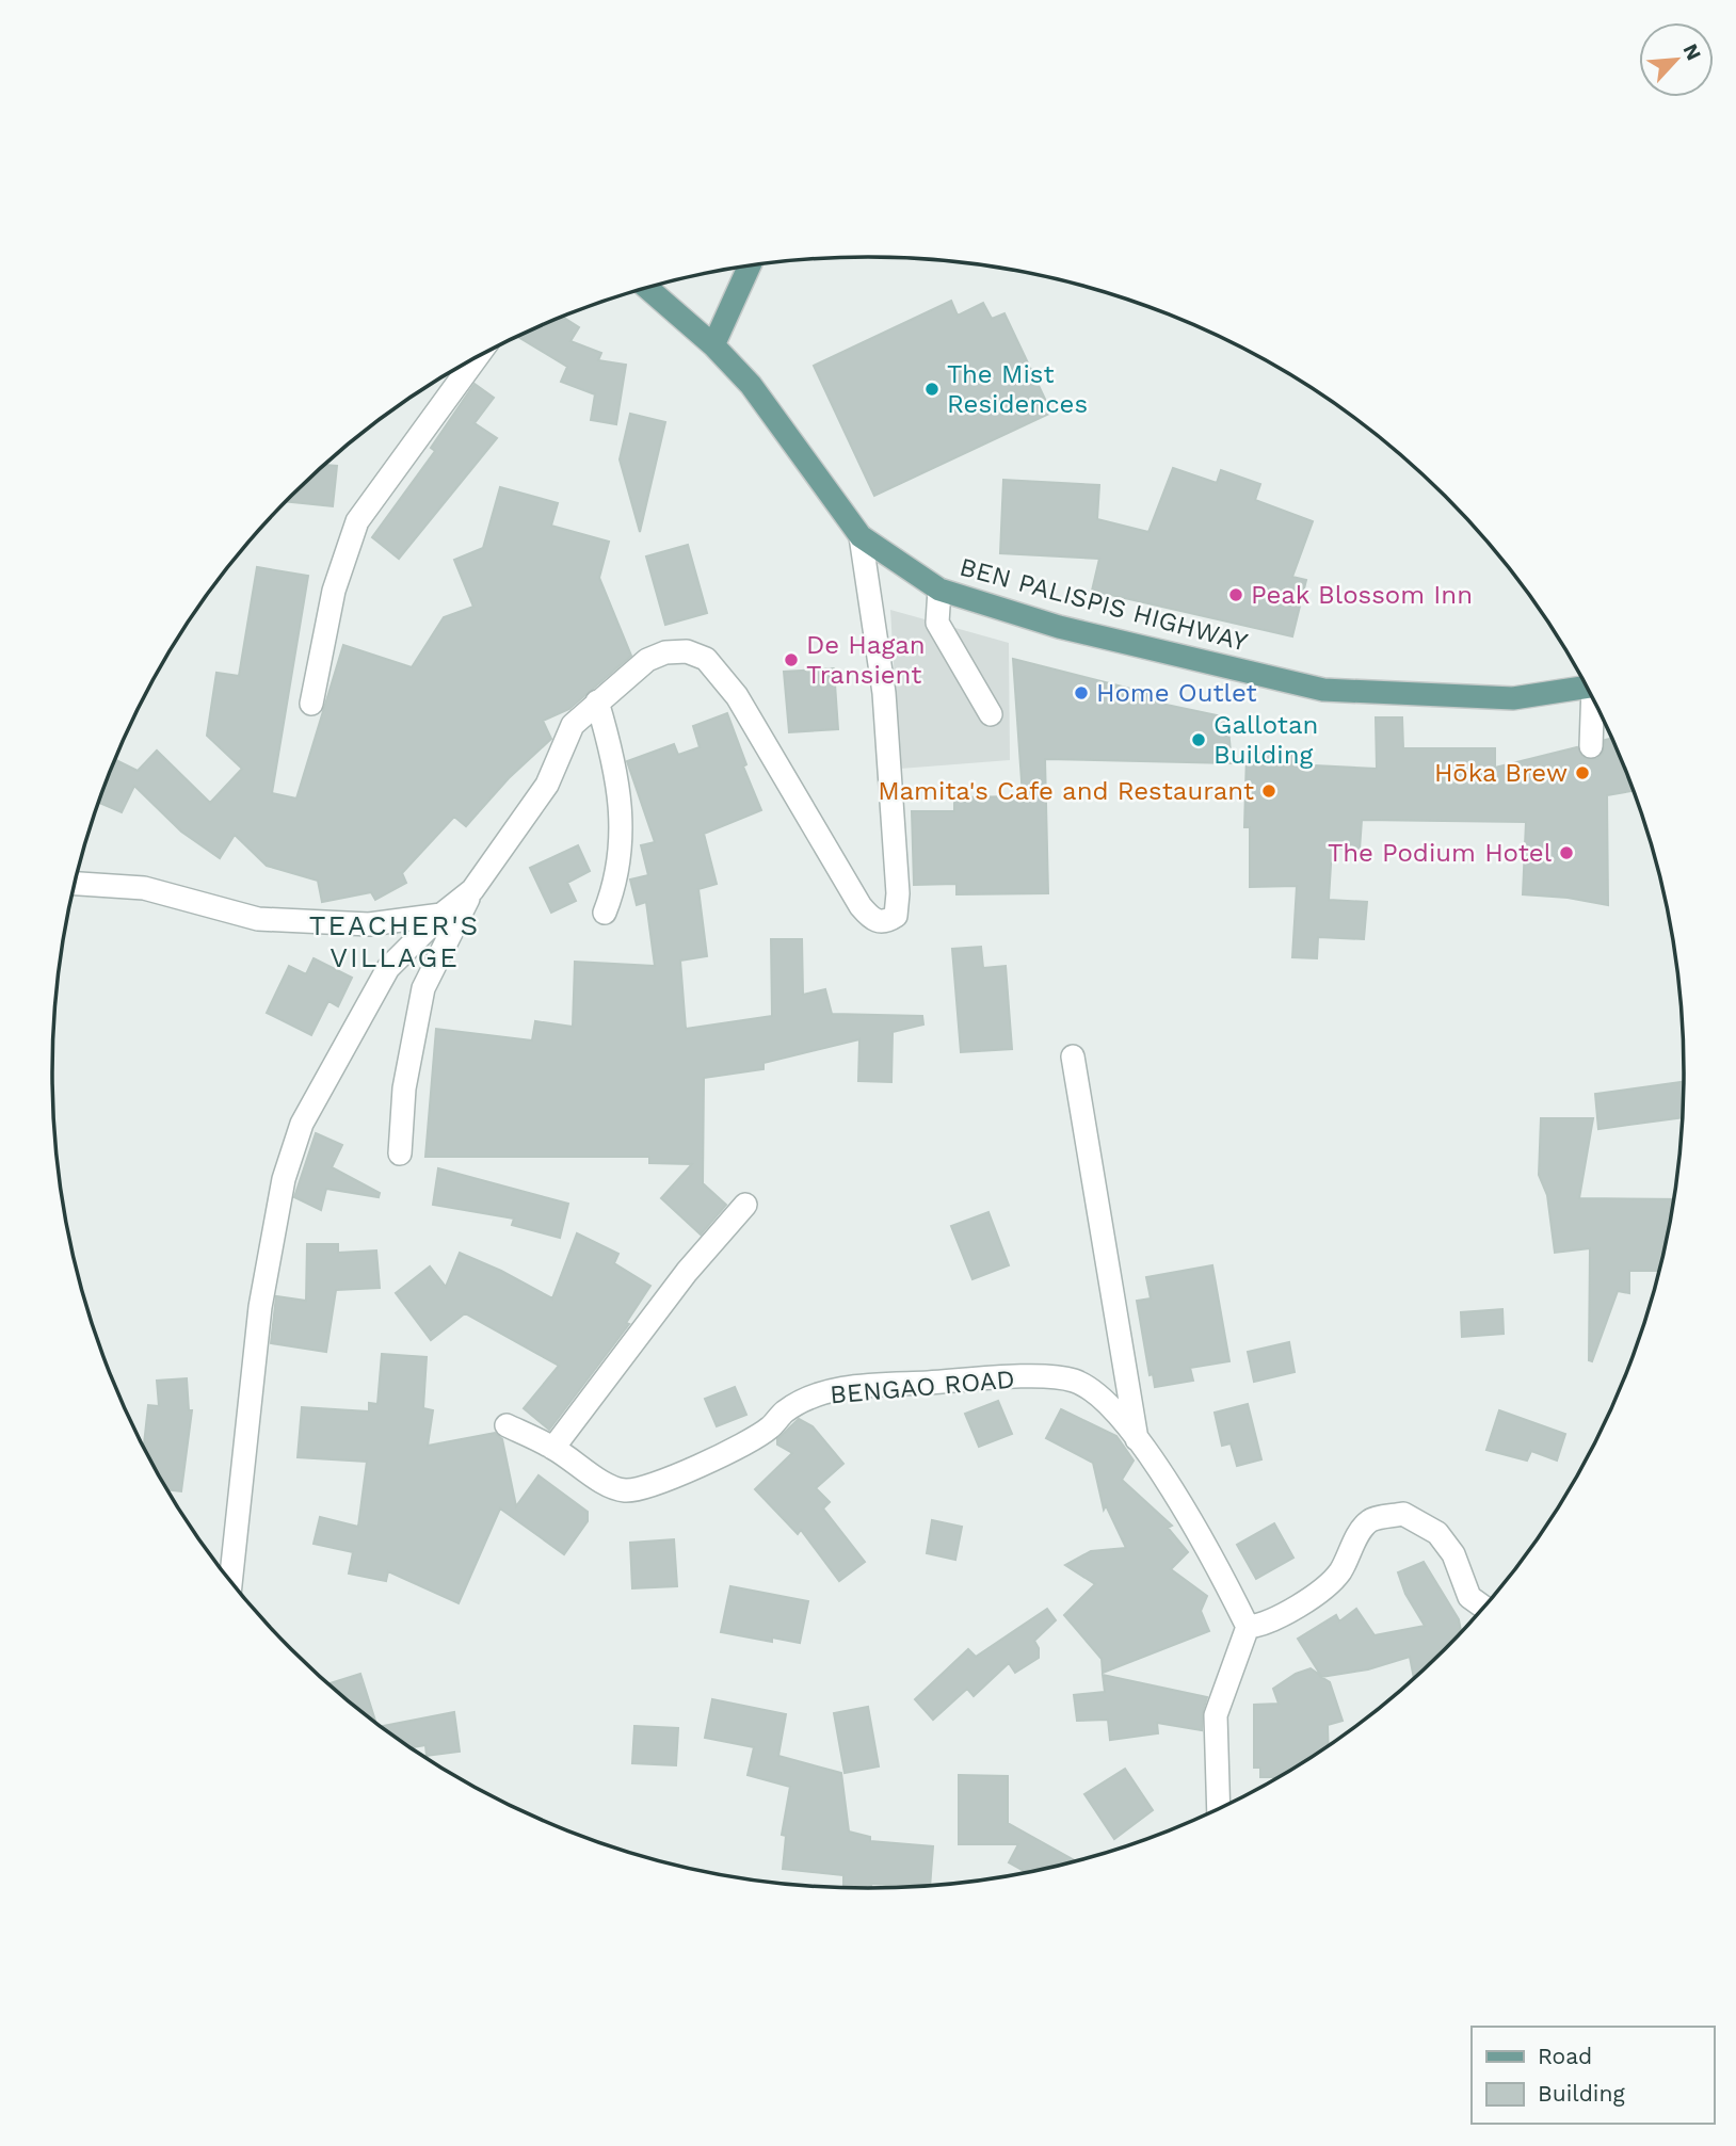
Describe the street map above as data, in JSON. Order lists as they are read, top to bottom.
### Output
{
  "streets": {
    "main road": ["BEN PALISPIS HIGHWAY"],
    "street": ["BENGAO ROAD"]
  },
  "districts": ["TEACHER'S VILLAGE"],
  "places": [
    "The Mist Residences",
    "Peak Blossom Inn",
    "De Hagan Transient",
    "Home Outlet",
    "Gallotan Building",
    "Hōka Brew",
    "Mamita's Cafe and Restaurant",
    "The Podium Hotel"
  ],
  "legend": ["Road", "Building"],
  "north": "top right"
}
